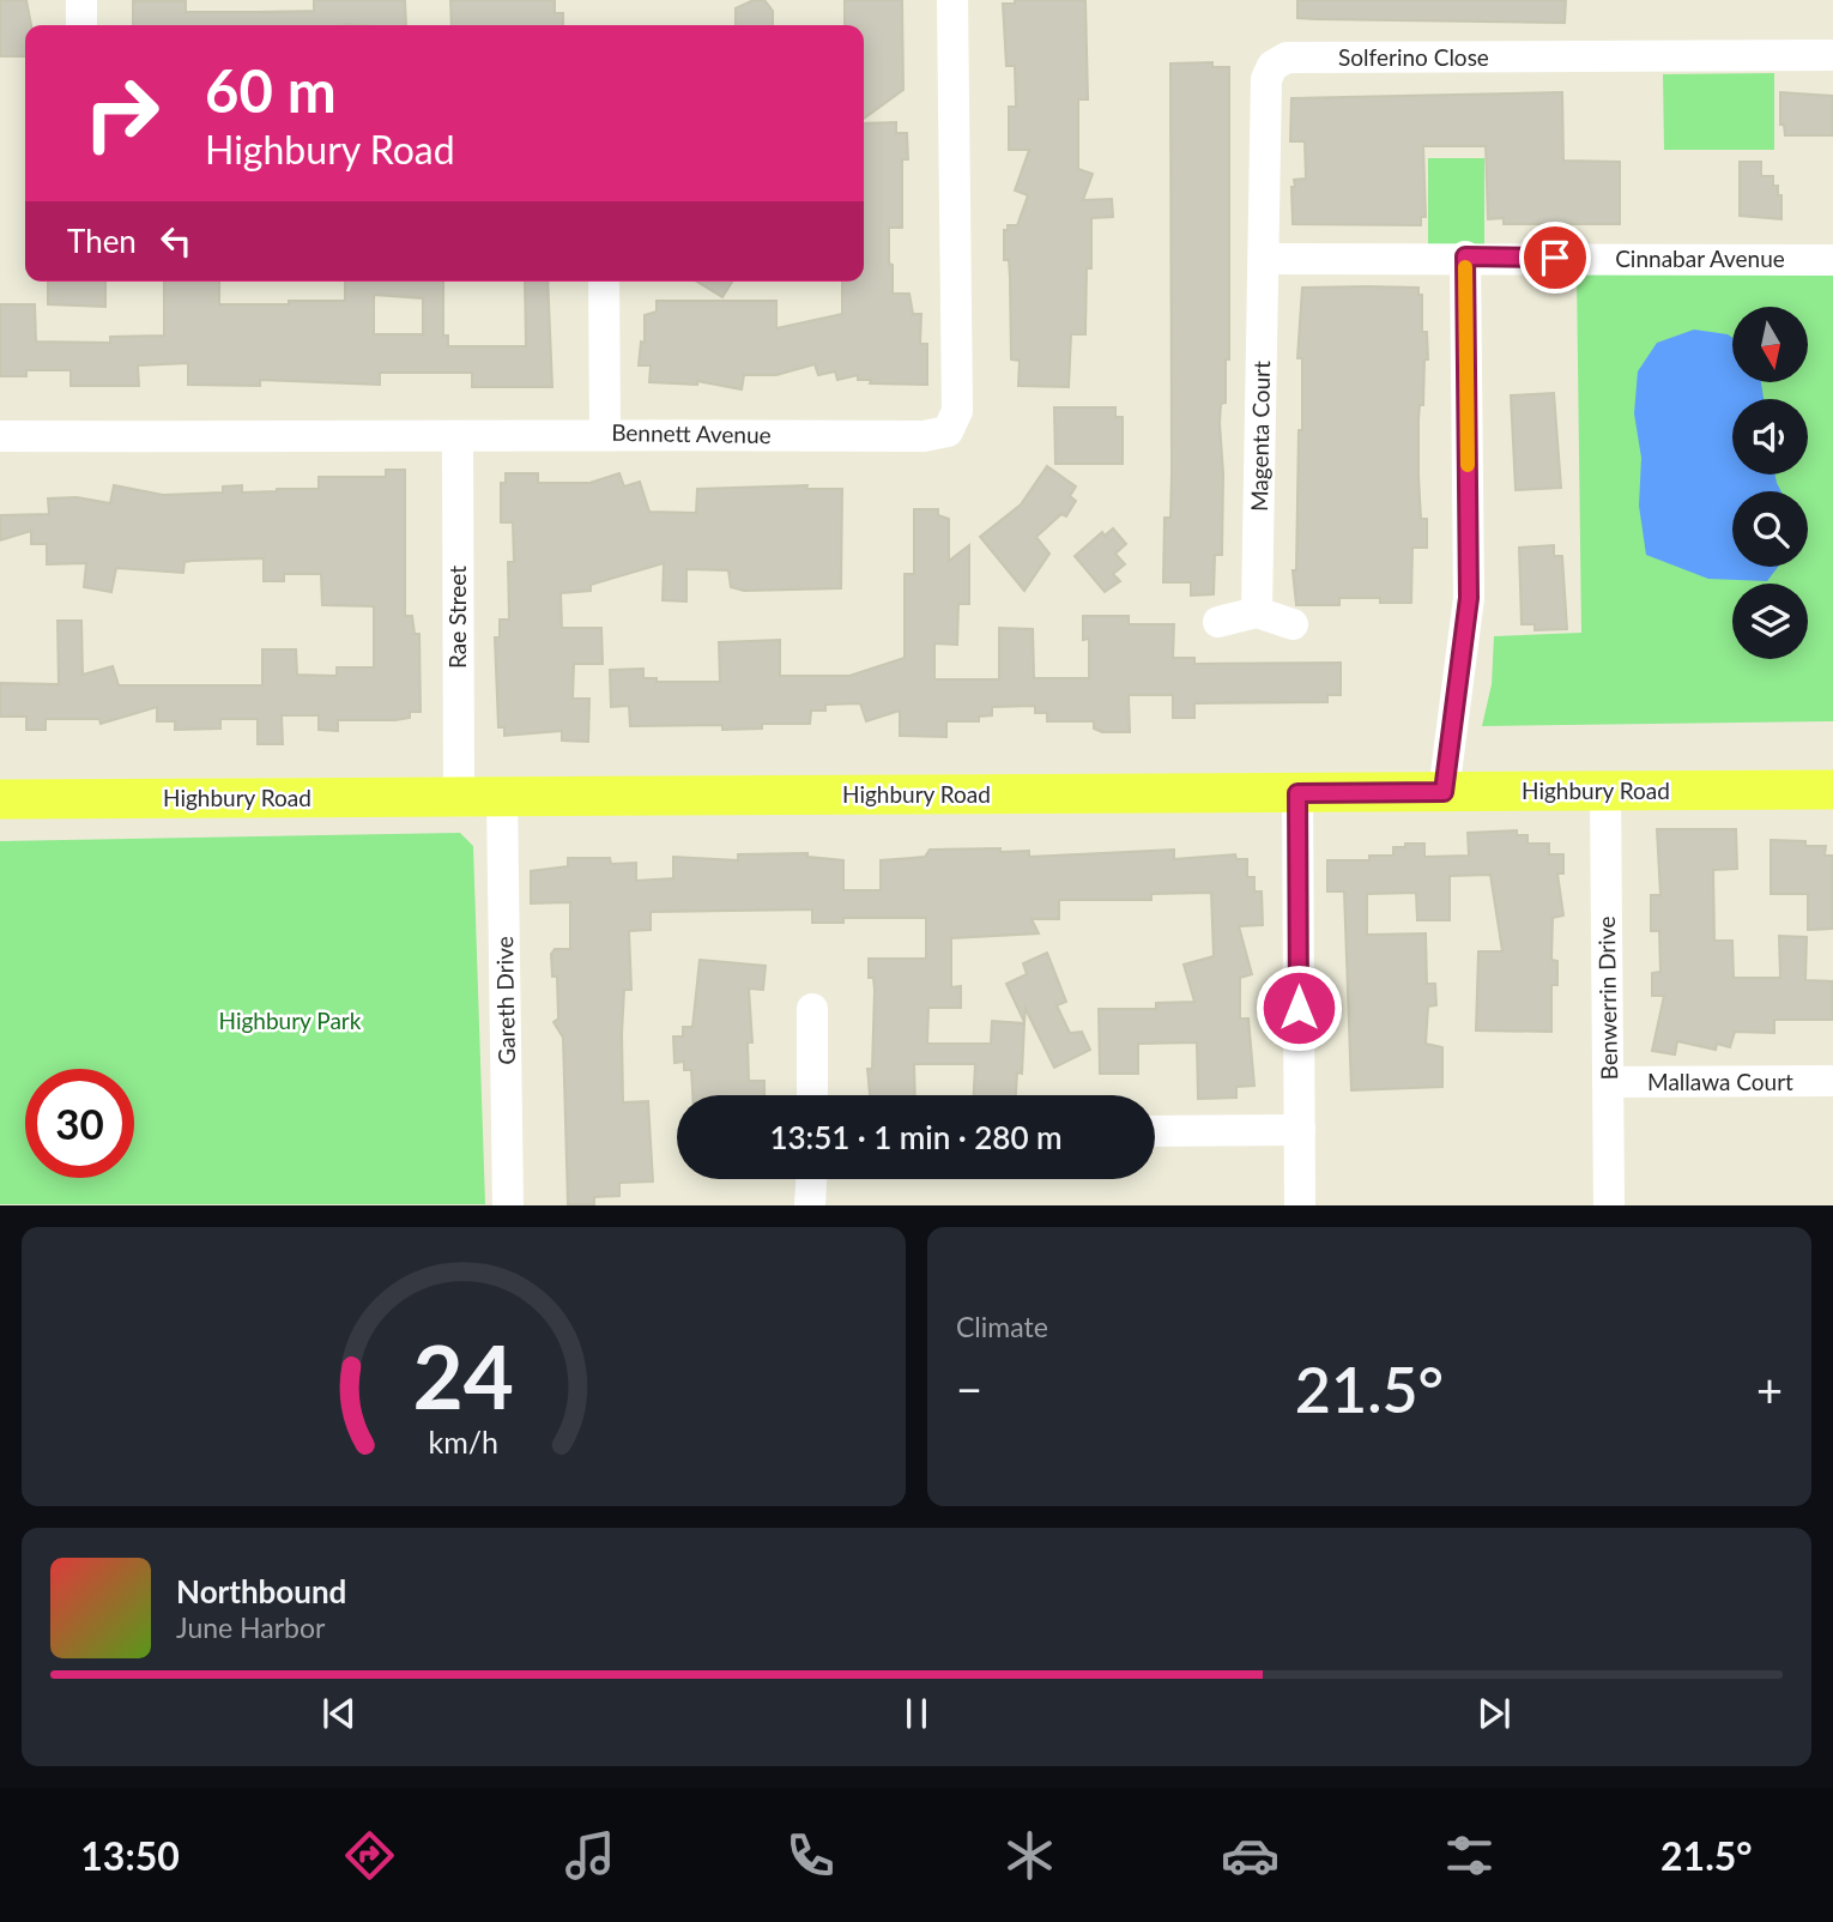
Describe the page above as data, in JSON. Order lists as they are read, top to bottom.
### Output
{
  "streets": {
    "main road": ["Highbury Road"],
    "street": [
      "Solferino Close",
      "Cinnabar Avenue",
      "Bennett Avenue",
      "Magenta Court",
      "Rae Street",
      "Benwerrin Drive",
      "Gareth Drive",
      "Mallawa Court"
    ]
  },
  "crossings": [
    ["Solferino Close", "Cinnabar Avenue"],
    ["Solferino Close", "Magenta Court"],
    ["Cinnabar Avenue", "Magenta Court"],
    ["Bennett Avenue", "Rae Street"],
    ["Rae Street", "Highbury Road"],
    ["Highbury Road", "Benwerrin Drive"],
    ["Highbury Road", "Gareth Drive"],
    ["Benwerrin Drive", "Mallawa Court"]
  ],
  "parks": ["Highbury Park"],
  "north": "bottom",
  "page": {
    "turn": ["60 m", "Highbury Road"],
    "then": "Then",
    "limit": "30",
    "trip": "13:51 · 1 min · 280 m",
    "tile": "Climate",
    "heat": ["−", "21.5°", "+"],
    "song": ["Northbound", "June Harbor"],
    "tabs": ["13:50", "21.5°"],
    "gauge": ["24", "km/h"]
  }
}
